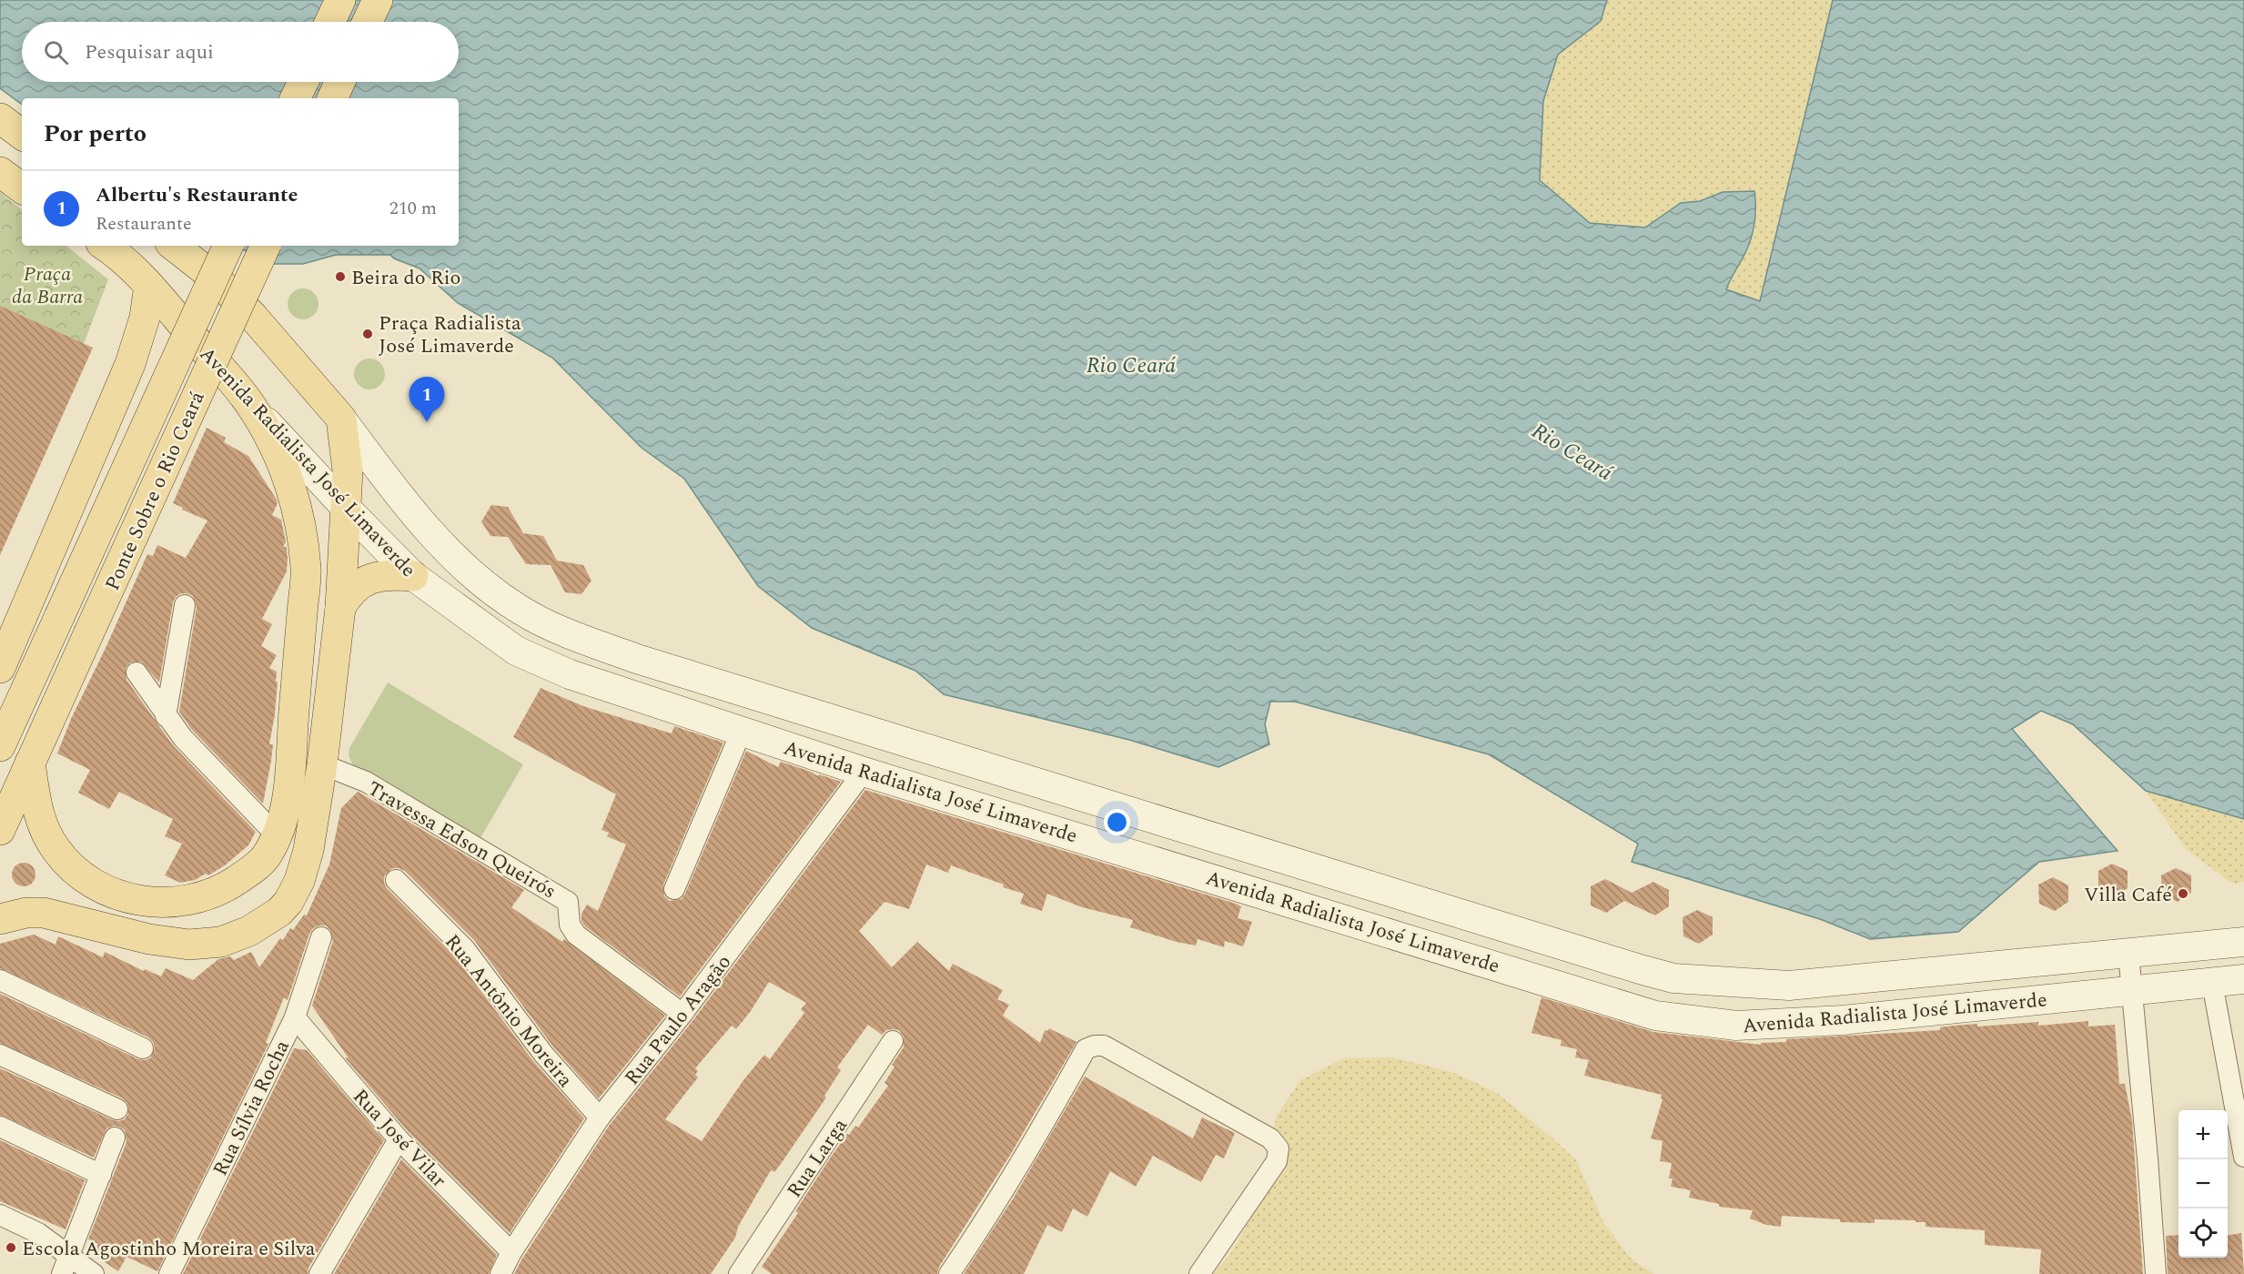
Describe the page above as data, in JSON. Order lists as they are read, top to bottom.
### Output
{
  "streets": {
    "main road": ["Avenida Radialista José Limaverde", "Ponte Sobre o Rio Ceará"],
    "street": [
      "Travessa Edson Queirós",
      "Rua Antônio Moreira",
      "Rua Paulo Aragão",
      "Rua Sílvia Rocha",
      "Rua José Vilar",
      "Rua Larga"
    ]
  },
  "crossings": [
    ["Avenida Radialista José Limaverde", "Rua Paulo Aragão"],
    ["Travessa Edson Queirós", "Rua Paulo Aragão"],
    ["Rua Antônio Moreira", "Rua Paulo Aragão"],
    ["Rua Paulo Aragão", "Rua José Vilar"],
    ["Rua Sílvia Rocha", "Rua José Vilar"]
  ],
  "water": ["Rio Ceará"],
  "parks": ["Praça da Barra"],
  "places": [
    "Beira do Rio",
    "Praça Radialista José Limaverde",
    "Villa Café",
    "Escola Agostinho Moreira e Silva"
  ],
  "page": {
    "search": "Pesquisar aqui",
    "heading": "Por perto",
    "list": [
      {
        "mark": "1",
        "name": "Albertu's Restaurante",
        "note": "Restaurante",
        "value": "210 m"
      }
    ],
    "pins": "1",
    "map_buttons": ["+", "−"]
  }
}
